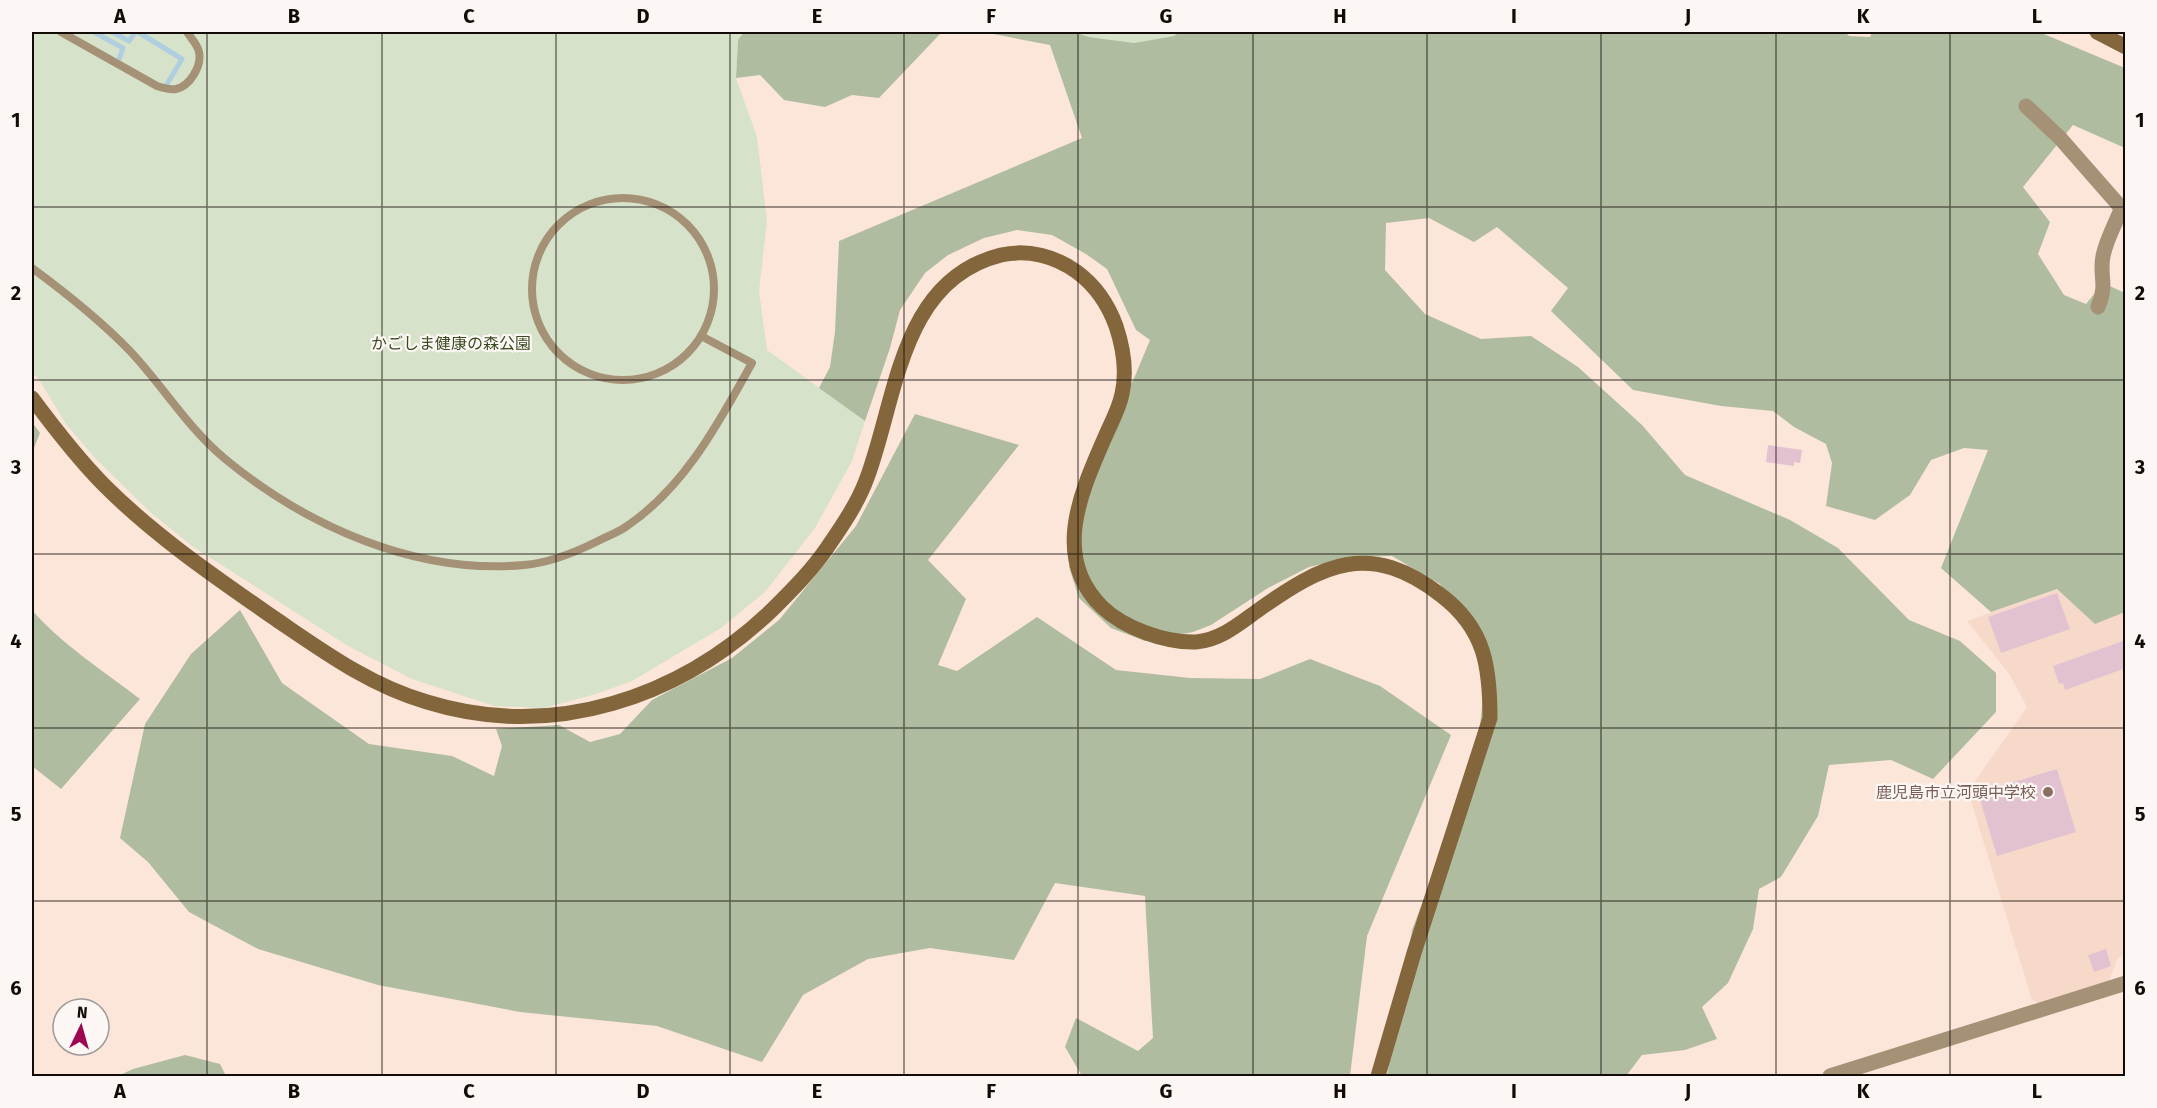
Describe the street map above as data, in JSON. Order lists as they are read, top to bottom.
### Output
{
  "parks": ["かごしま健康の森公園"],
  "places": ["鹿児島市立河頭中学校"],
  "north": "top",
  "grid": {
    "columns": [
      "A",
      "B",
      "C",
      "D",
      "E",
      "F",
      "G",
      "H",
      "I",
      "J",
      "K",
      "L"
    ],
    "rows": [
      "1",
      "2",
      "3",
      "4",
      "5",
      "6"
    ]
  }
}
